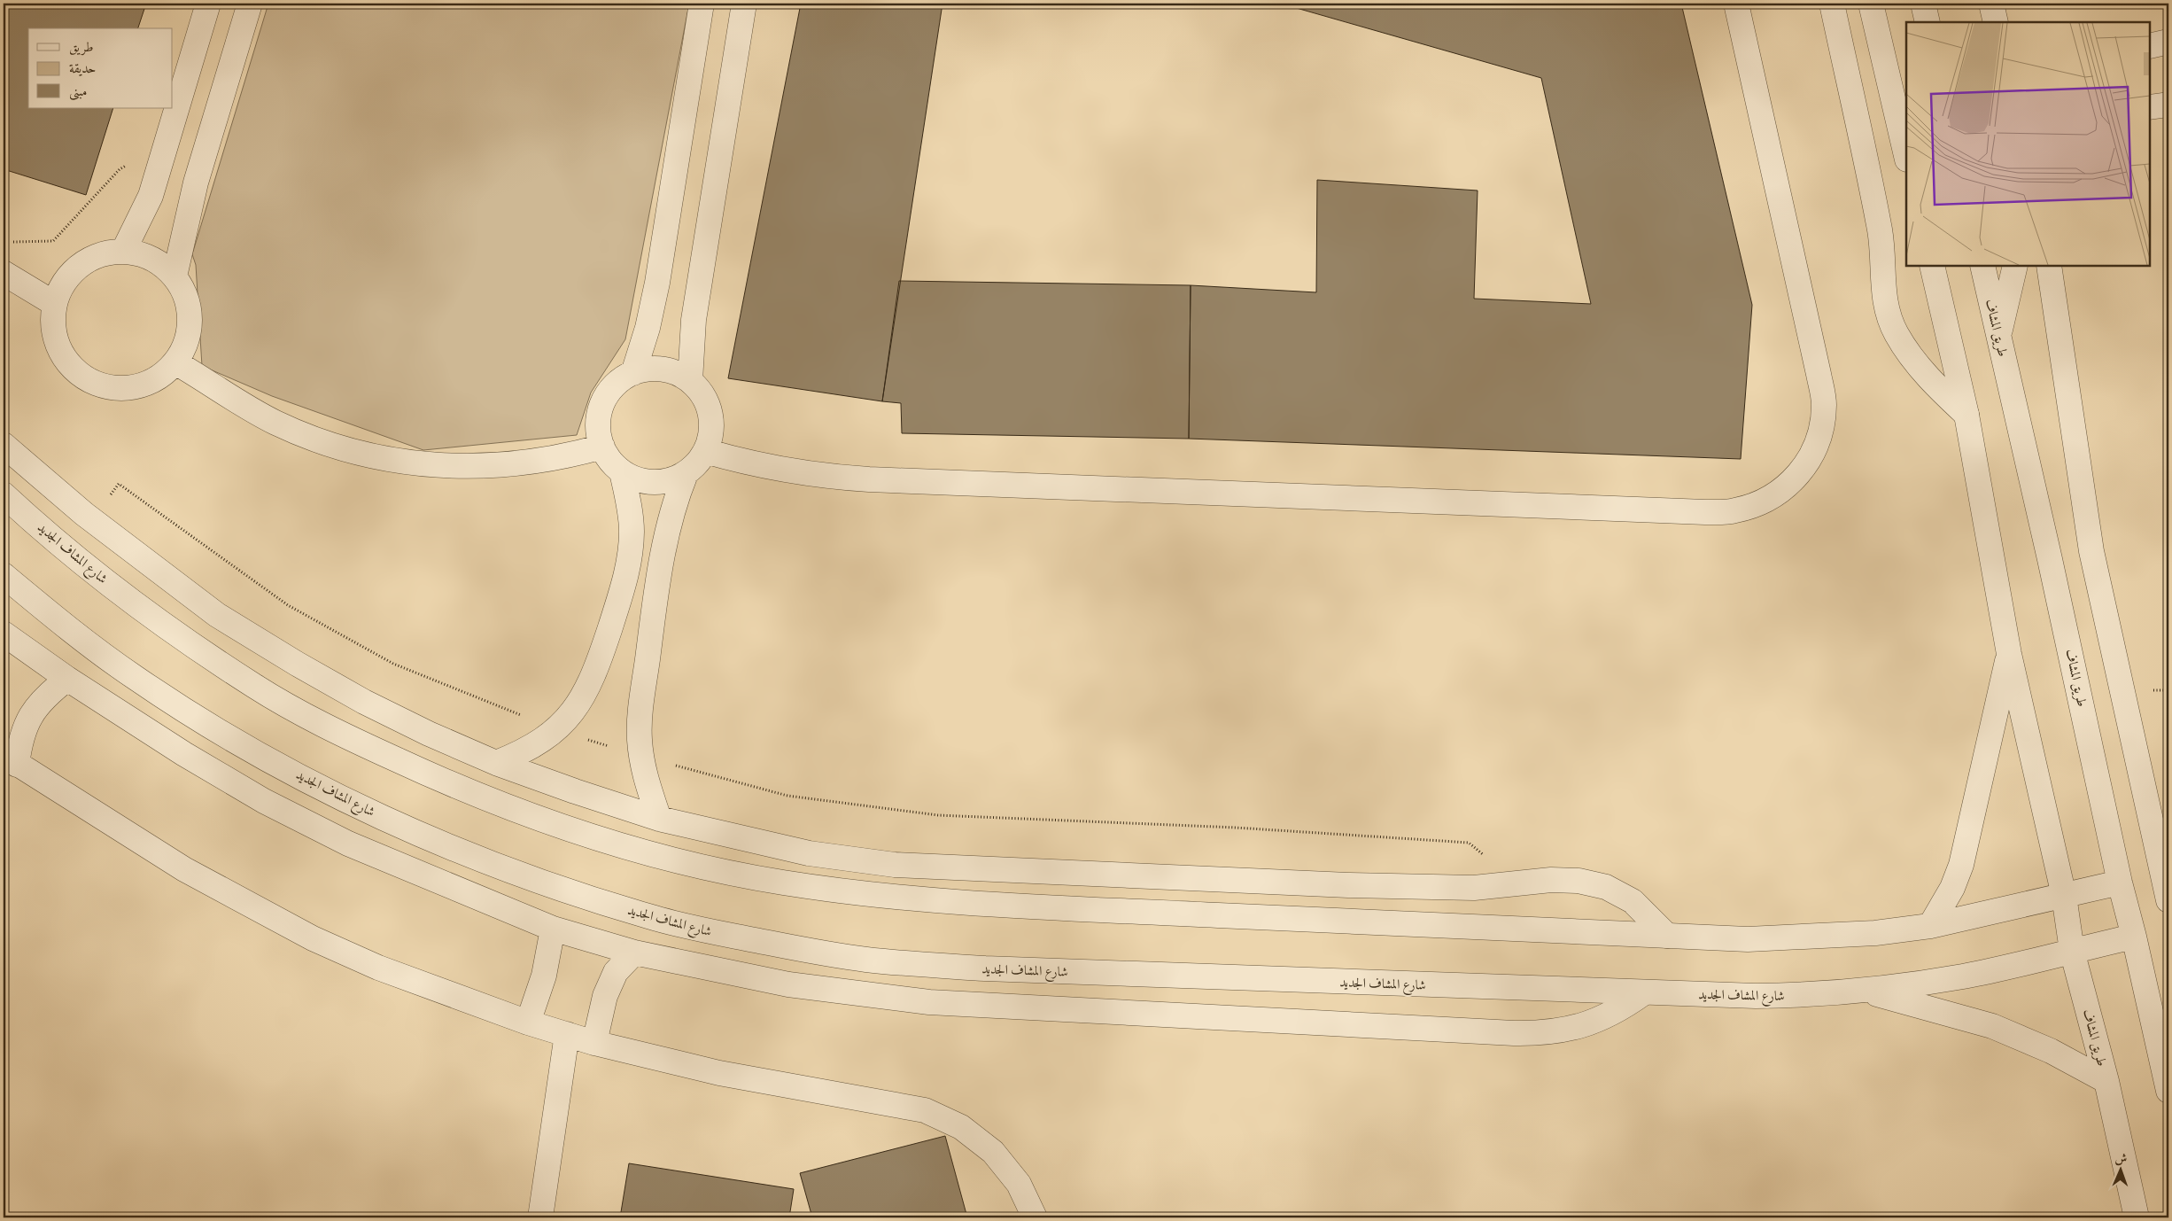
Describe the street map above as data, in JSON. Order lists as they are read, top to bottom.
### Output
{
  "streets": {
    "street": ["طريق المشاف", "شارع المشاف الجديد"]
  },
  "crossings": [
    ["طريق المشاف", "شارع المشاف الجديد"]
  ],
  "legend": ["طريق", "حديقة", "مبنى"],
  "north": "top"
}
